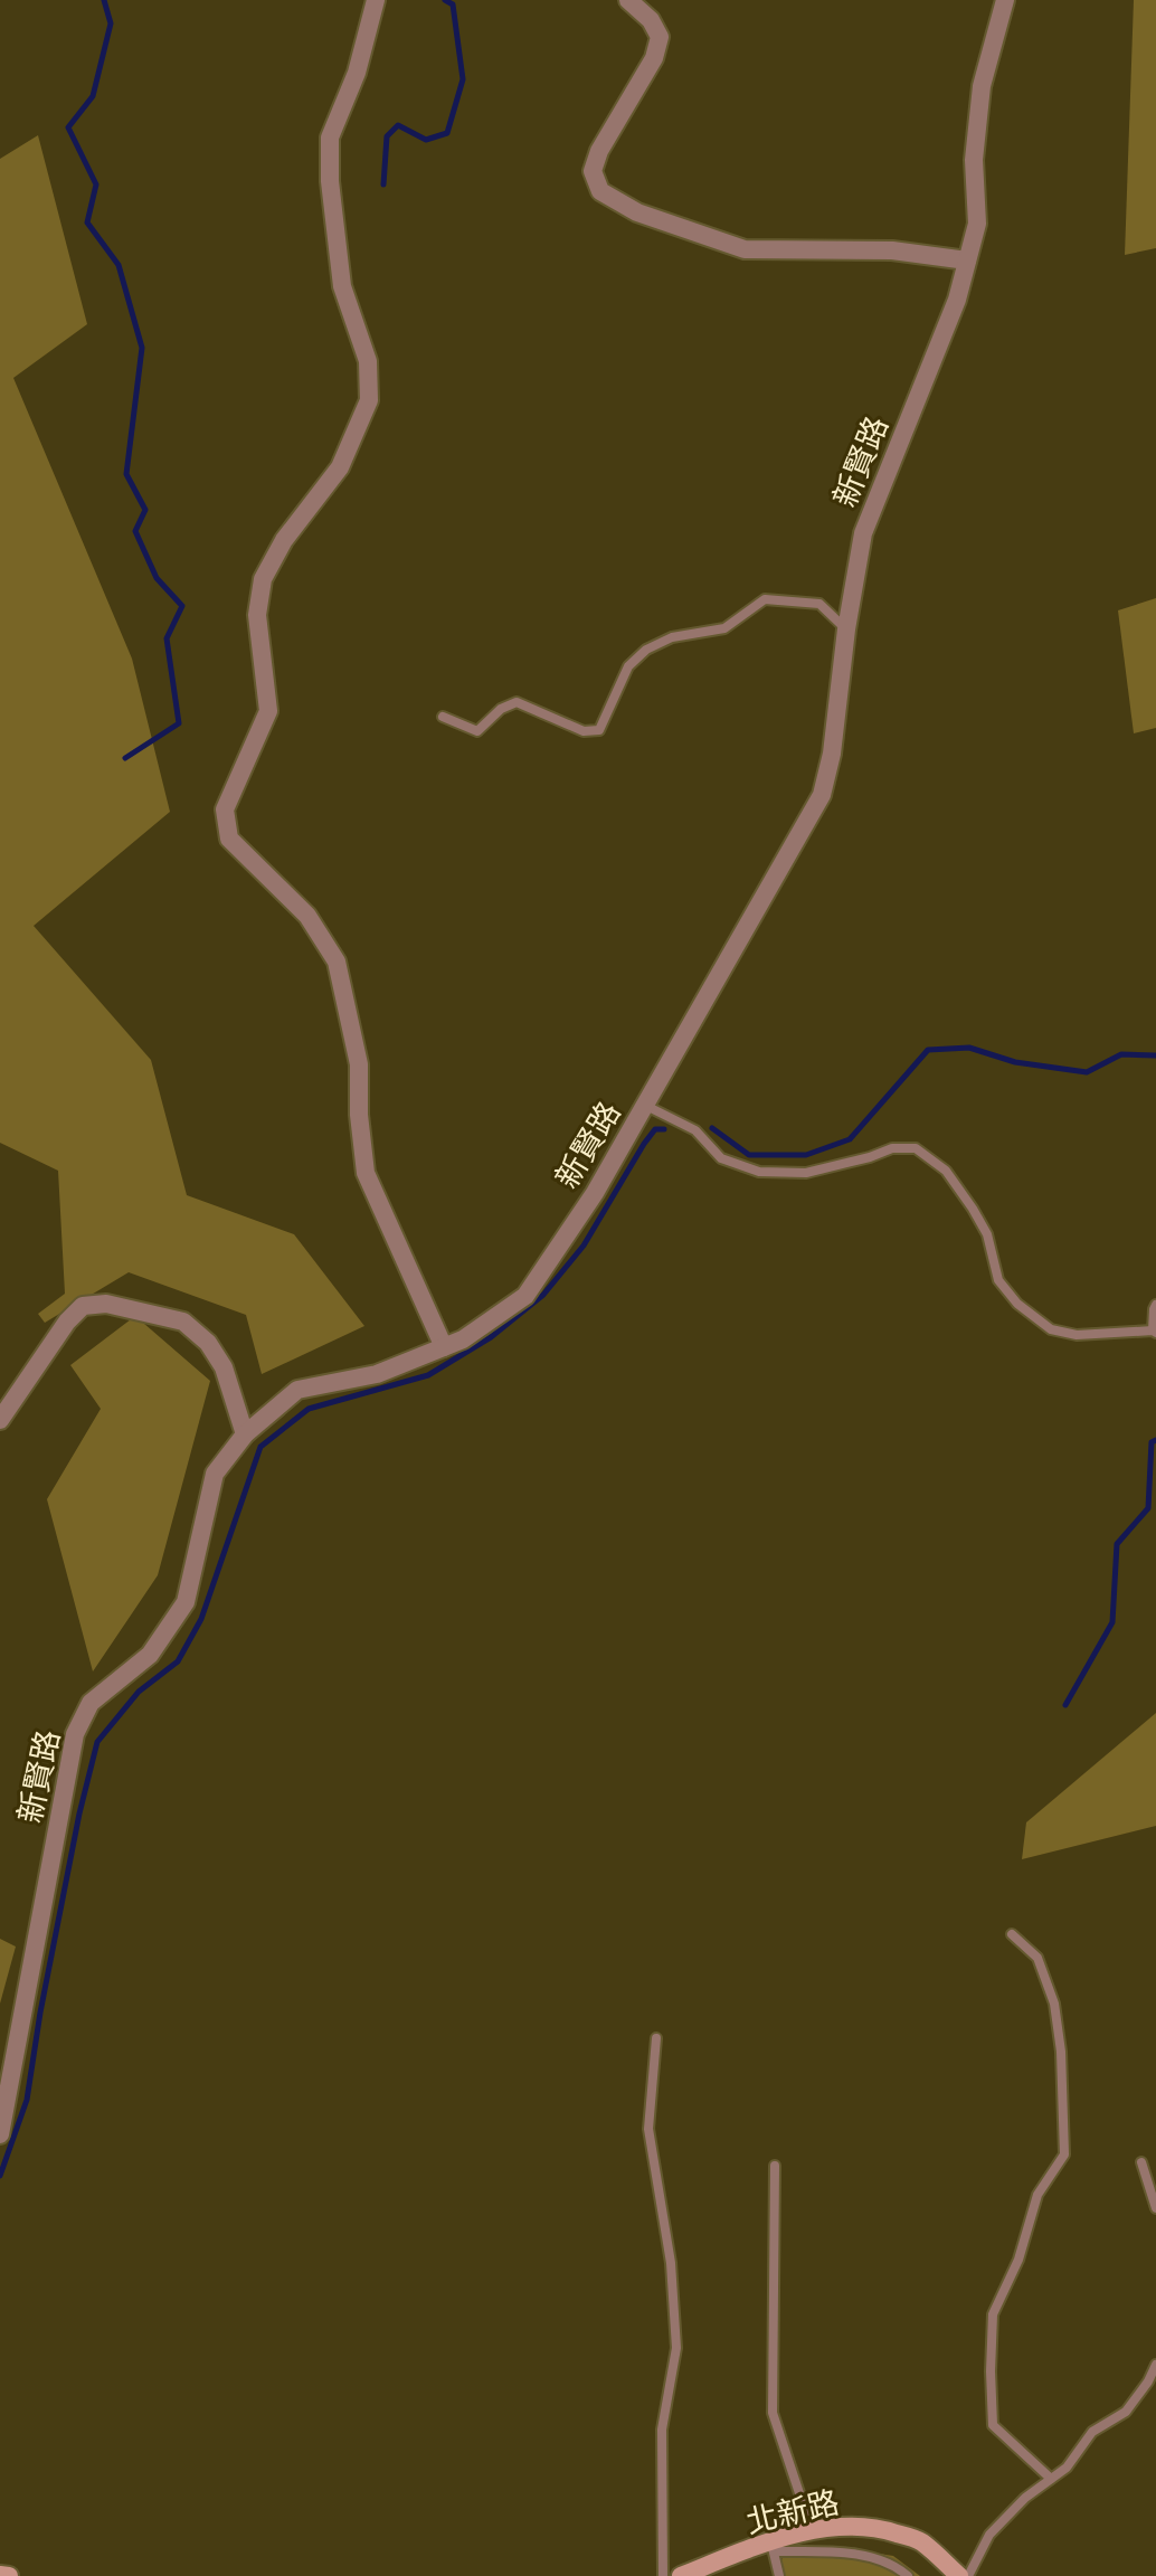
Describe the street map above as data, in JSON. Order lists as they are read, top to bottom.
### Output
{
  "streets": {
    "main road": ["北新路"],
    "street": ["新賢路"]
  }
}
